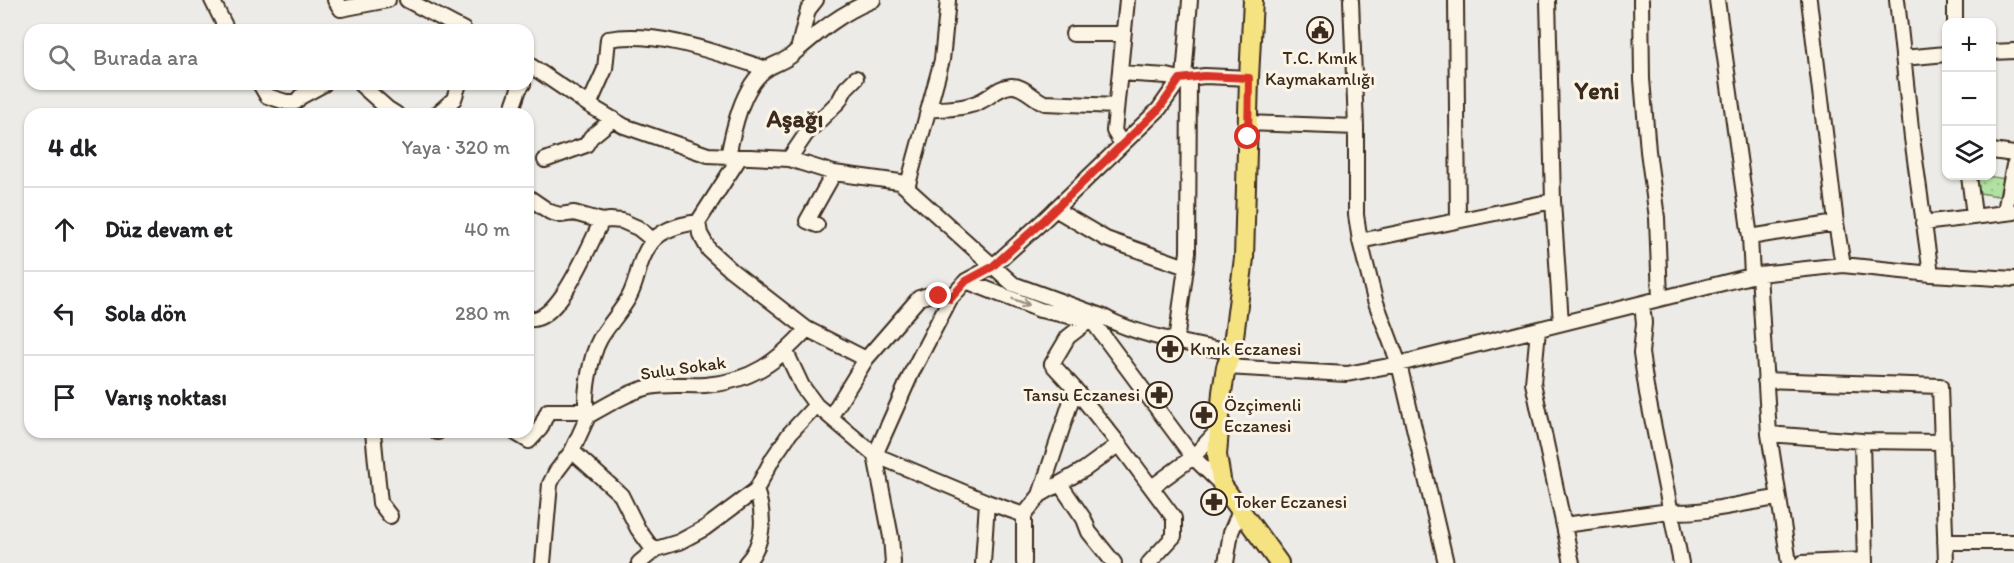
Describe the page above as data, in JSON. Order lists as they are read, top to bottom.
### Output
{
  "streets": {
    "street": ["Sulu Sokak"]
  },
  "districts": ["Yeni", "Aşağı"],
  "places": {
    "public building": ["T.C. Kınık Kaymakamlığı"],
    "pharmacy": [
      "Kınık Eczanesi",
      "Tansu Eczanesi",
      "Özçimenli Eczanesi",
      "Toker Eczanesi"
    ]
  },
  "page": {
    "map_buttons": ["+", "−"],
    "search": "Burada ara",
    "heading": ["4 dk", "Yaya · 320 m"],
    "list": [
      ["Düz devam et", "40 m"],
      ["Sola dön", "280 m"],
      "Varış noktası"
    ]
  }
}
